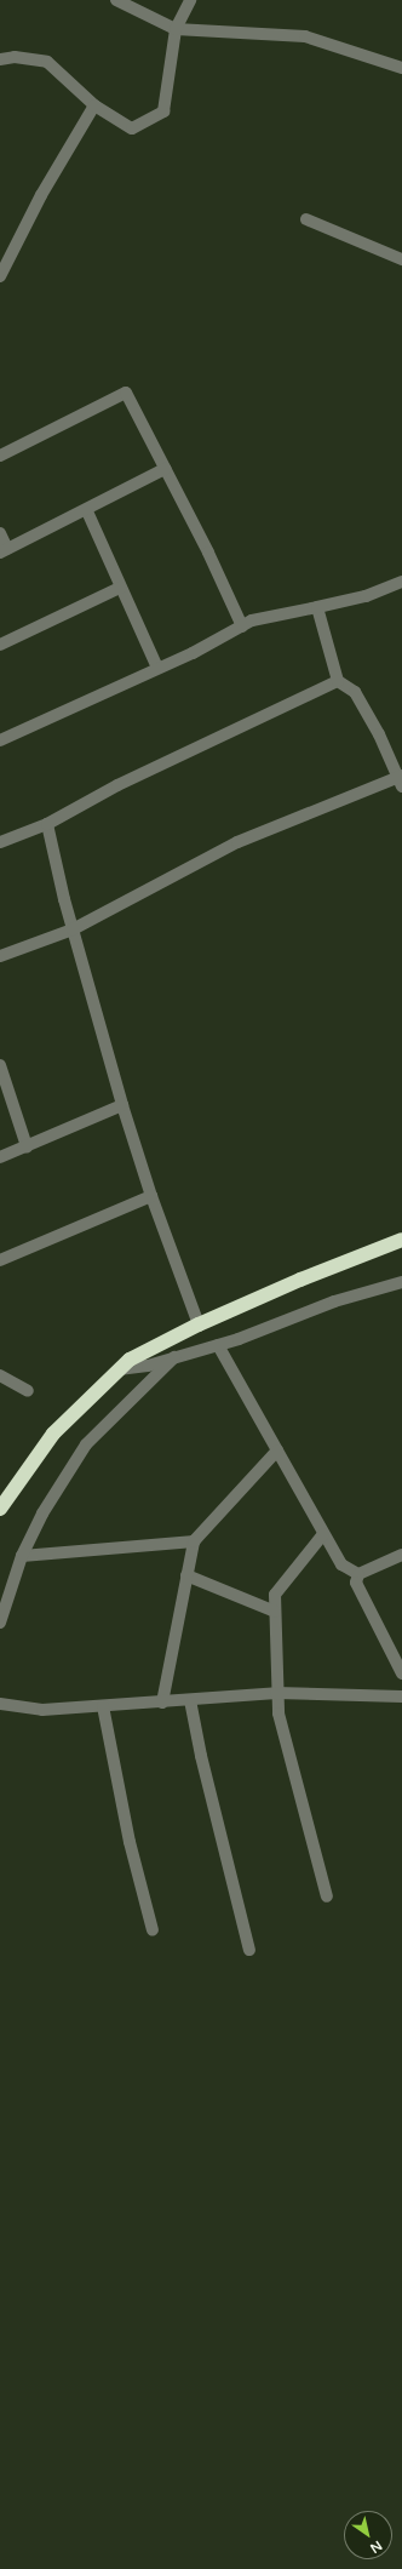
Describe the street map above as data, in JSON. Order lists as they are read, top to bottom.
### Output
{
  "north": "bottom right"
}
